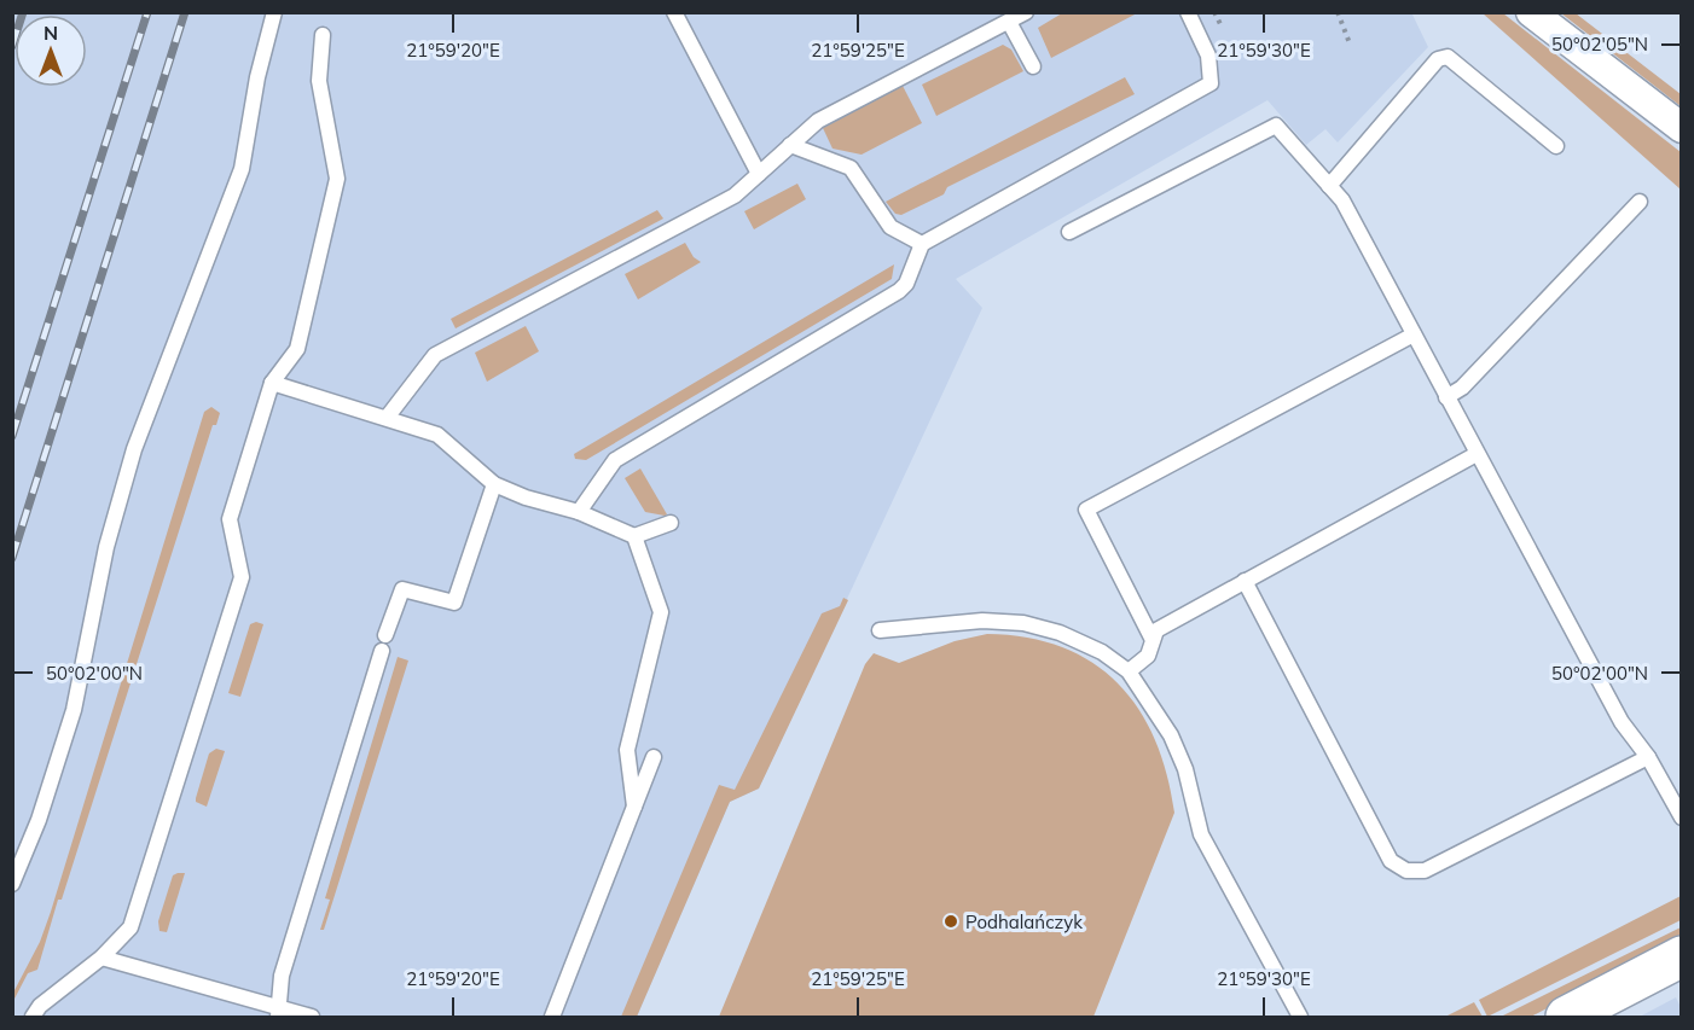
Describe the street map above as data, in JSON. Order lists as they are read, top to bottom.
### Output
{
  "places": ["Podhalańczyk"],
  "north": "top",
  "coordinates": [
    "50°02'05\"N",
    "21°59'20\"E",
    "21°59'25\"E",
    "21°59'30\"E",
    "50°02'00\"N"
  ]
}
